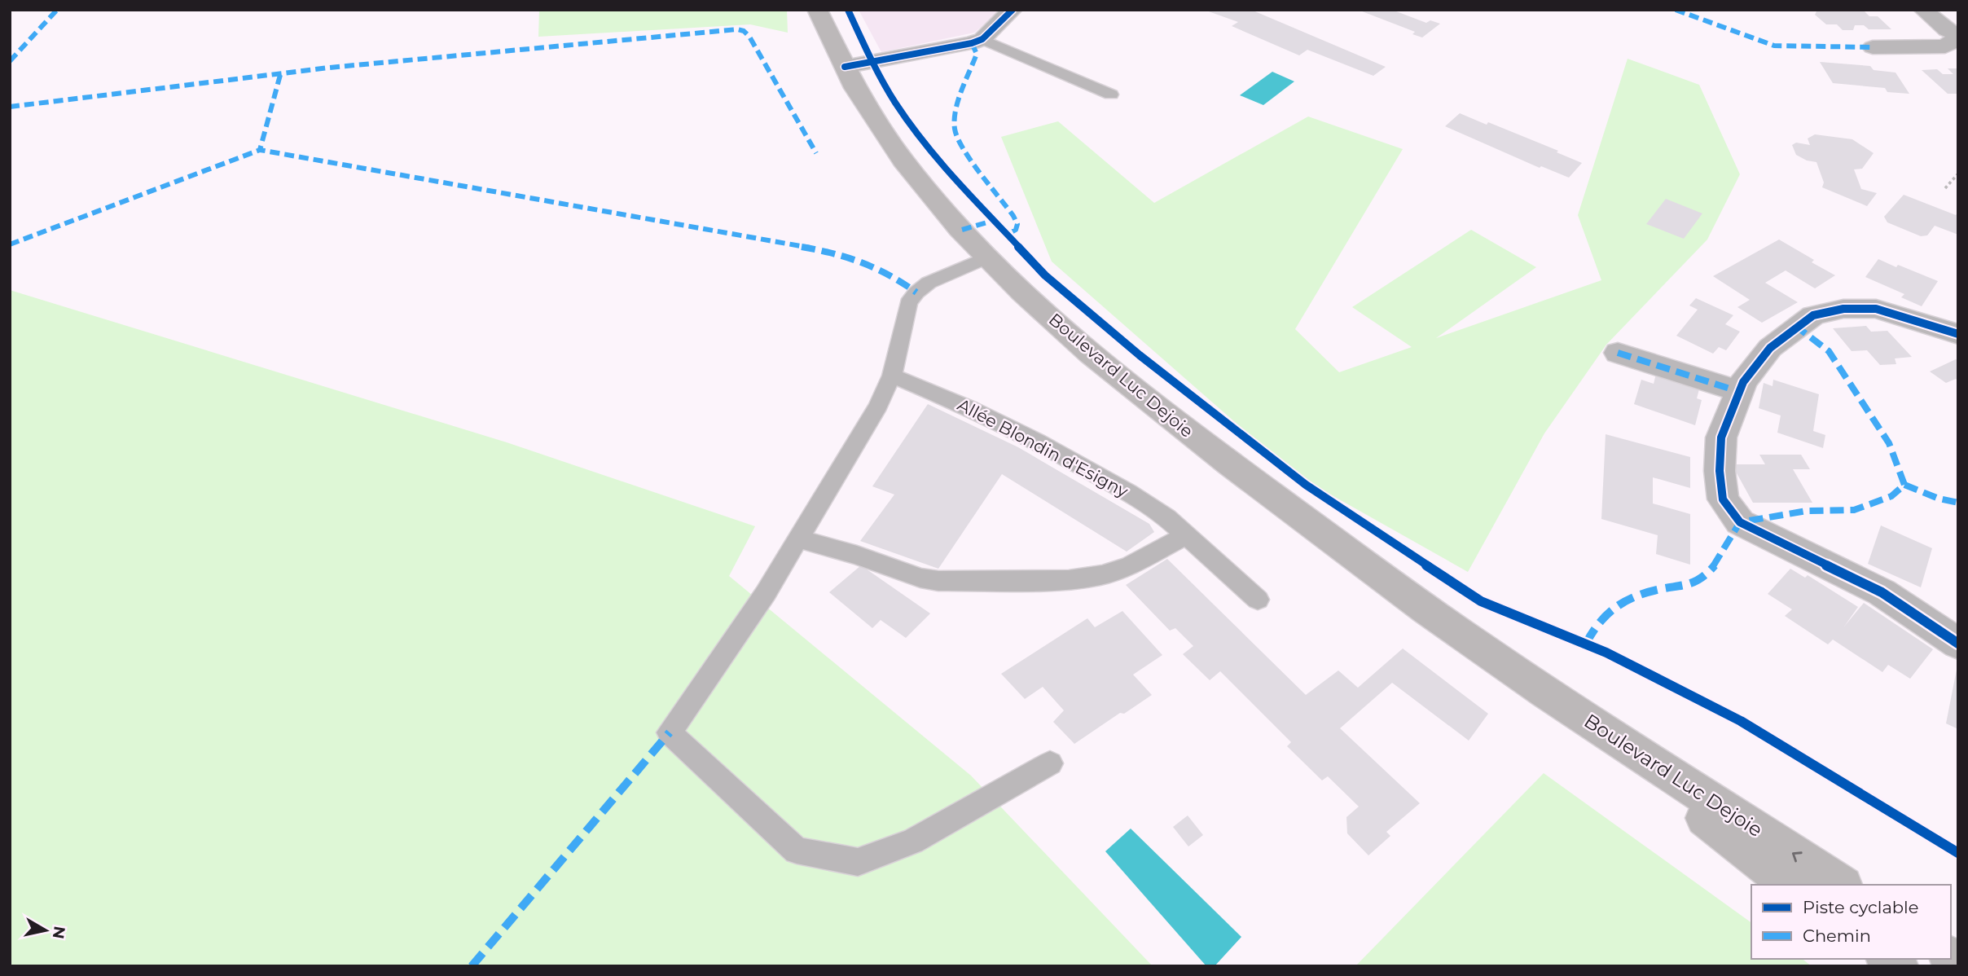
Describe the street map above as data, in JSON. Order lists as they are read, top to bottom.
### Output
{
  "streets": {
    "main road": ["Boulevard Luc Dejoie"],
    "lane": ["Allée Blondin d'Esigny"]
  },
  "legend": ["Piste cyclable", "Chemin"],
  "north": "right"
}
